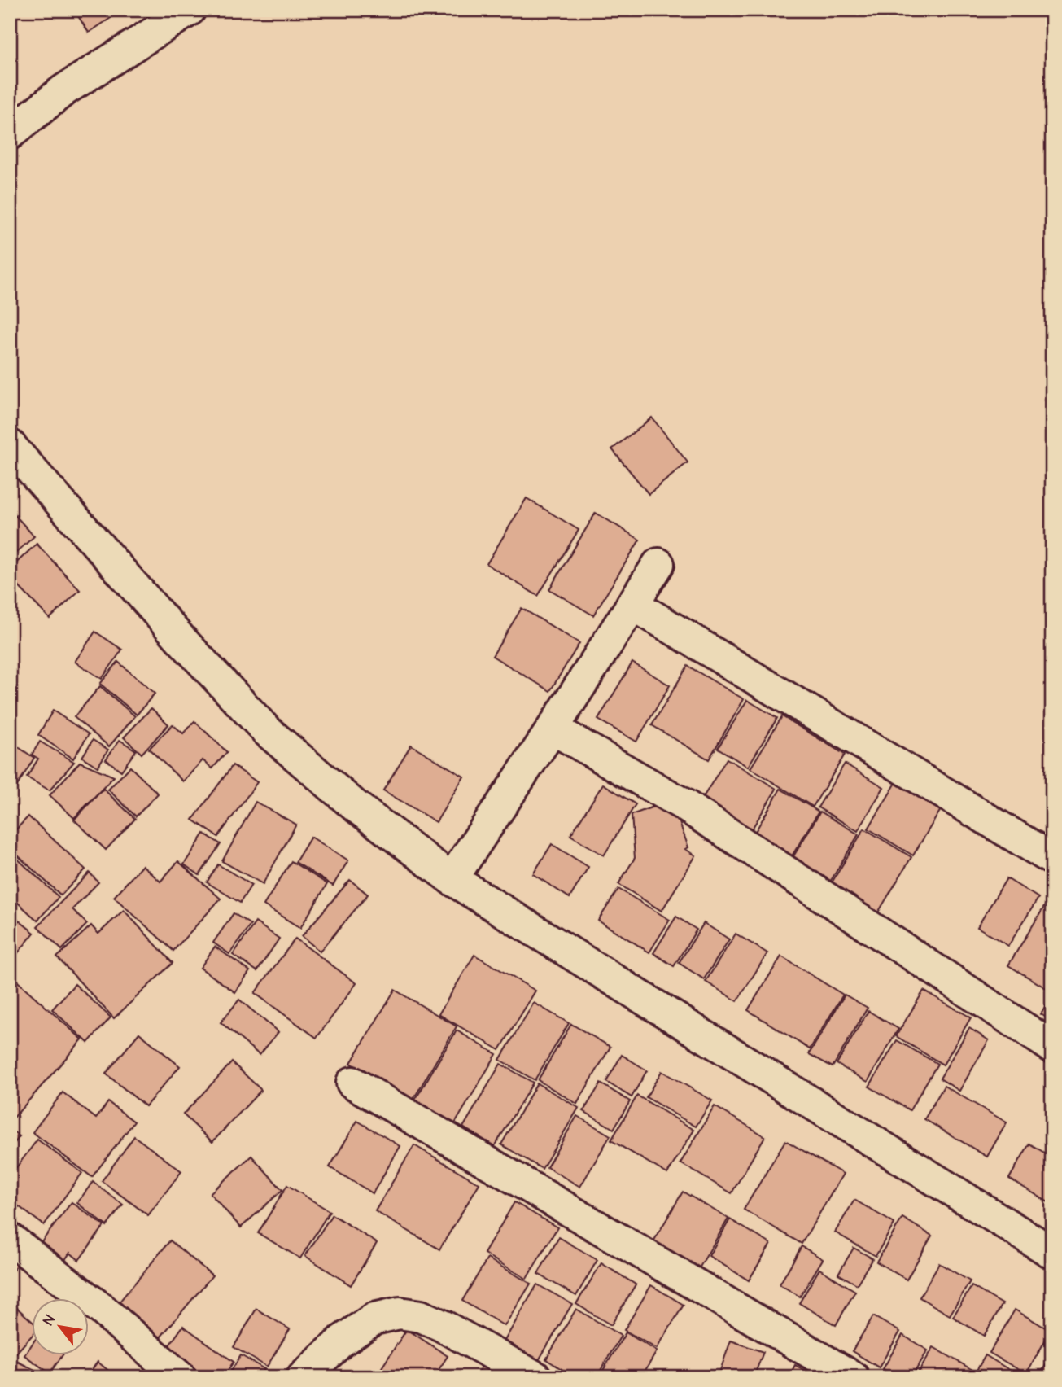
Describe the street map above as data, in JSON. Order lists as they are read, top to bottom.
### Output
{
  "north": "top left"
}
